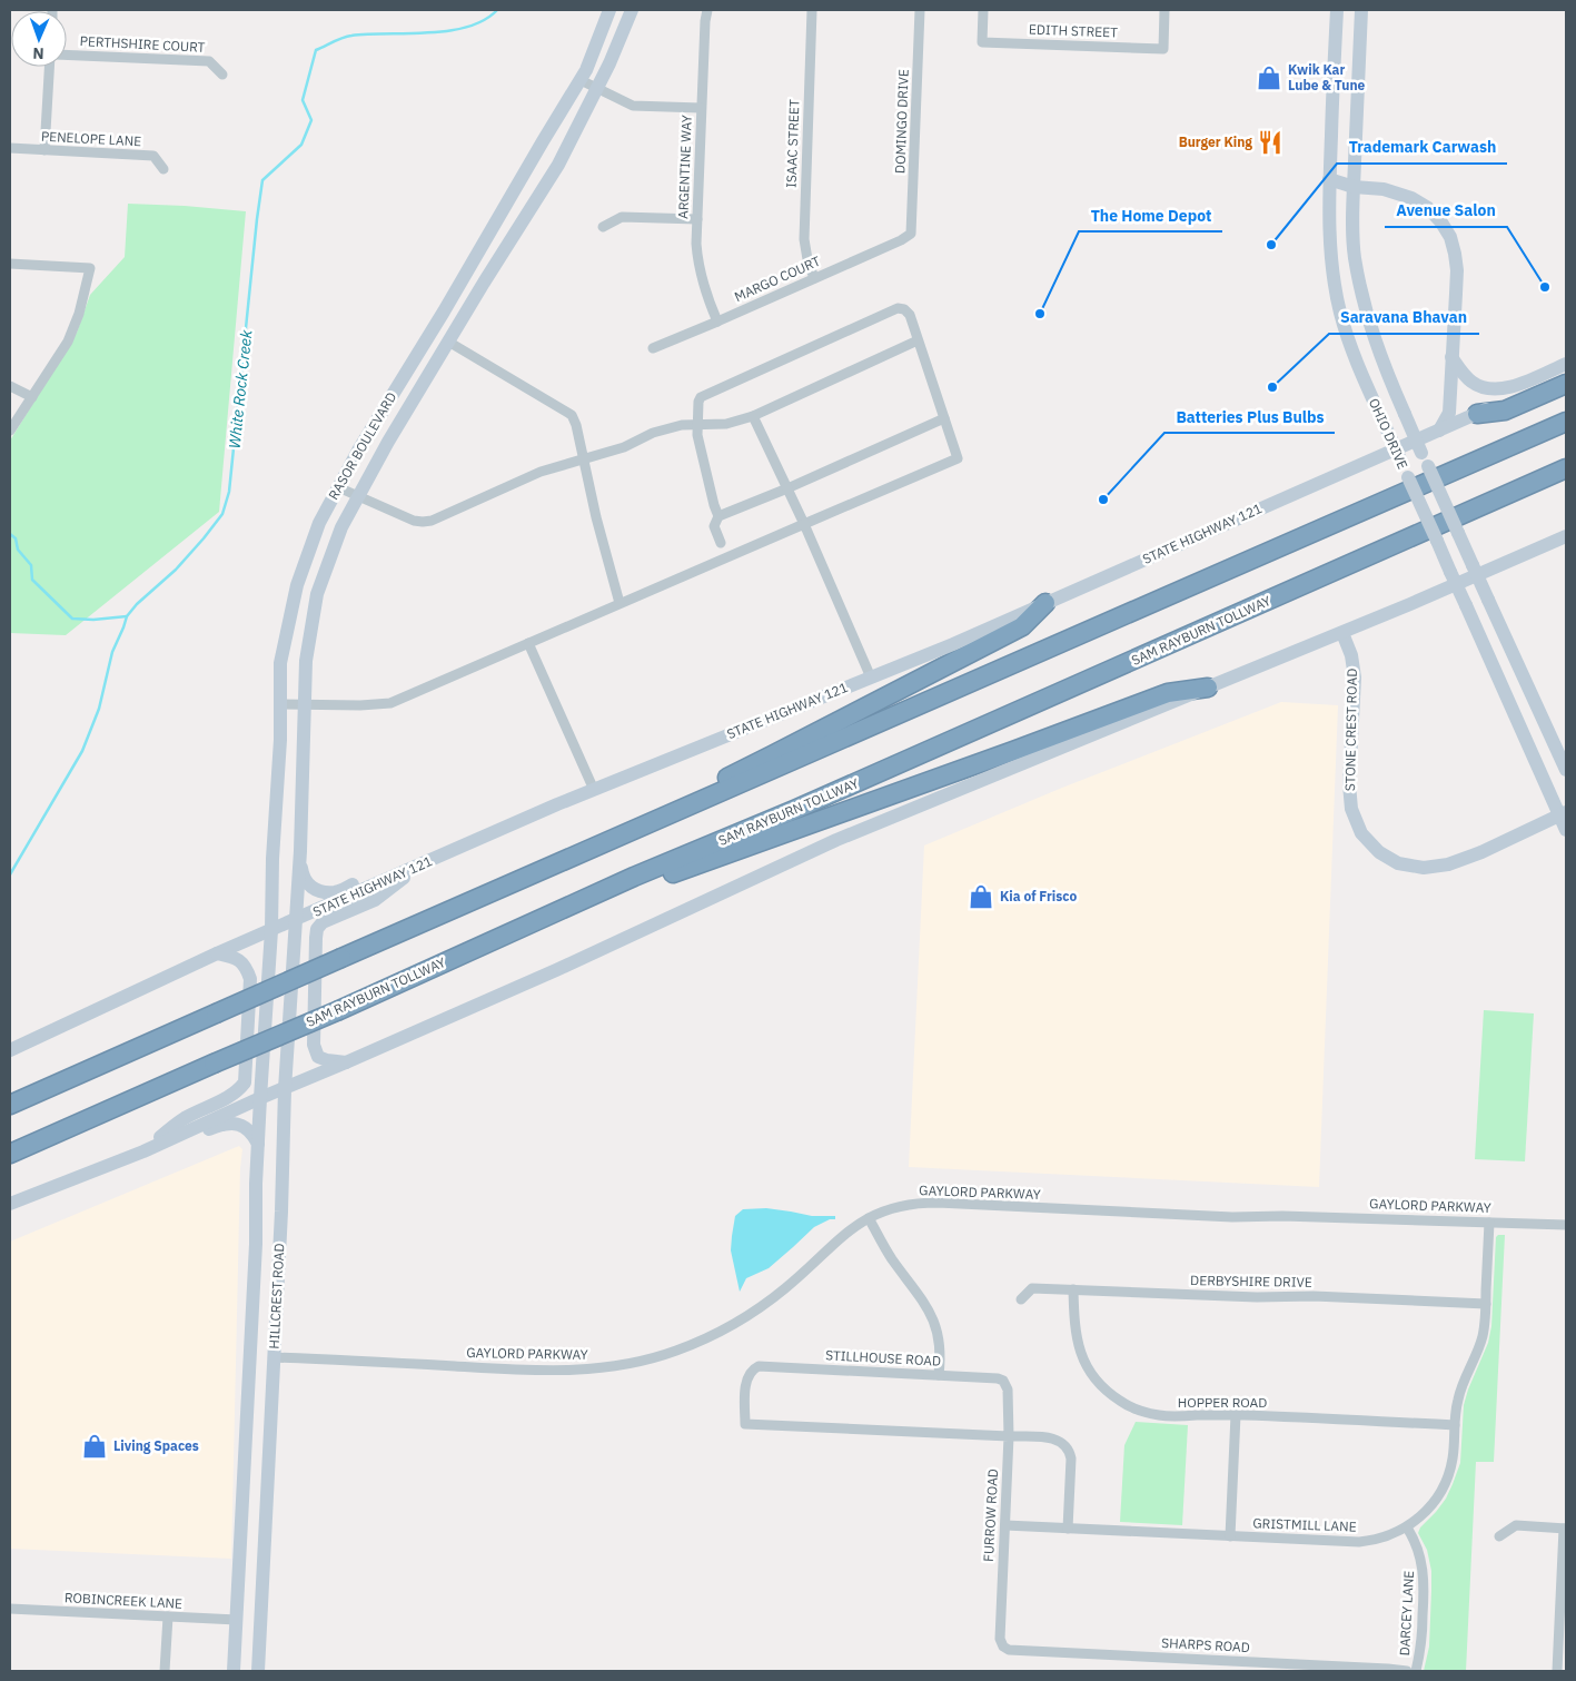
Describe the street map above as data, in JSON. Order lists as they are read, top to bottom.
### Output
{
  "streets": {
    "highway": ["SAM RAYBURN TOLLWAY"],
    "main road": [
      "OHIO DRIVE",
      "RASOR BOULEVARD",
      "STATE HIGHWAY 121",
      "STONE CREST ROAD",
      "HILLCREST ROAD"
    ],
    "street": [
      "EDITH STREET",
      "PERTHSHIRE COURT",
      "DOMINGO DRIVE",
      "PENELOPE LANE",
      "ISAAC STREET",
      "ARGENTINE WAY",
      "MARGO COURT",
      "GAYLORD PARKWAY",
      "DERBYSHIRE DRIVE",
      "STILLHOUSE ROAD",
      "HOPPER ROAD",
      "FURROW ROAD",
      "GRISTMILL LANE",
      "ROBINCREEK LANE",
      "DARCEY LANE",
      "SHARPS ROAD"
    ]
  },
  "crossings": [
    ["DOMINGO DRIVE", "MARGO COURT"],
    ["ISAAC STREET", "MARGO COURT"],
    ["ARGENTINE WAY", "MARGO COURT"],
    ["OHIO DRIVE", "STONE CREST ROAD"],
    ["RASOR BOULEVARD", "STATE HIGHWAY 121"],
    ["RASOR BOULEVARD", "HILLCREST ROAD"],
    ["STATE HIGHWAY 121", "HILLCREST ROAD"],
    ["GAYLORD PARKWAY", "HILLCREST ROAD"],
    ["GAYLORD PARKWAY", "GRISTMILL LANE"],
    ["DERBYSHIRE DRIVE", "HOPPER ROAD"],
    ["DERBYSHIRE DRIVE", "GRISTMILL LANE"],
    ["HILLCREST ROAD", "ROBINCREEK LANE"],
    ["STILLHOUSE ROAD", "FURROW ROAD"],
    ["HOPPER ROAD", "GRISTMILL LANE"],
    ["FURROW ROAD", "GRISTMILL LANE"],
    ["FURROW ROAD", "SHARPS ROAD"],
    ["GRISTMILL LANE", "DARCEY LANE"]
  ],
  "water": ["White Rock Creek"],
  "places": {
    "shop": ["Kwik Kar Lube & Tune", "Kia of Frisco", "Living Spaces"],
    "restaurant": ["Burger King"],
    "other": [
      "Trademark Carwash",
      "Avenue Salon",
      "The Home Depot",
      "Saravana Bhavan",
      "Batteries Plus Bulbs"
    ]
  },
  "north": "bottom"
}
